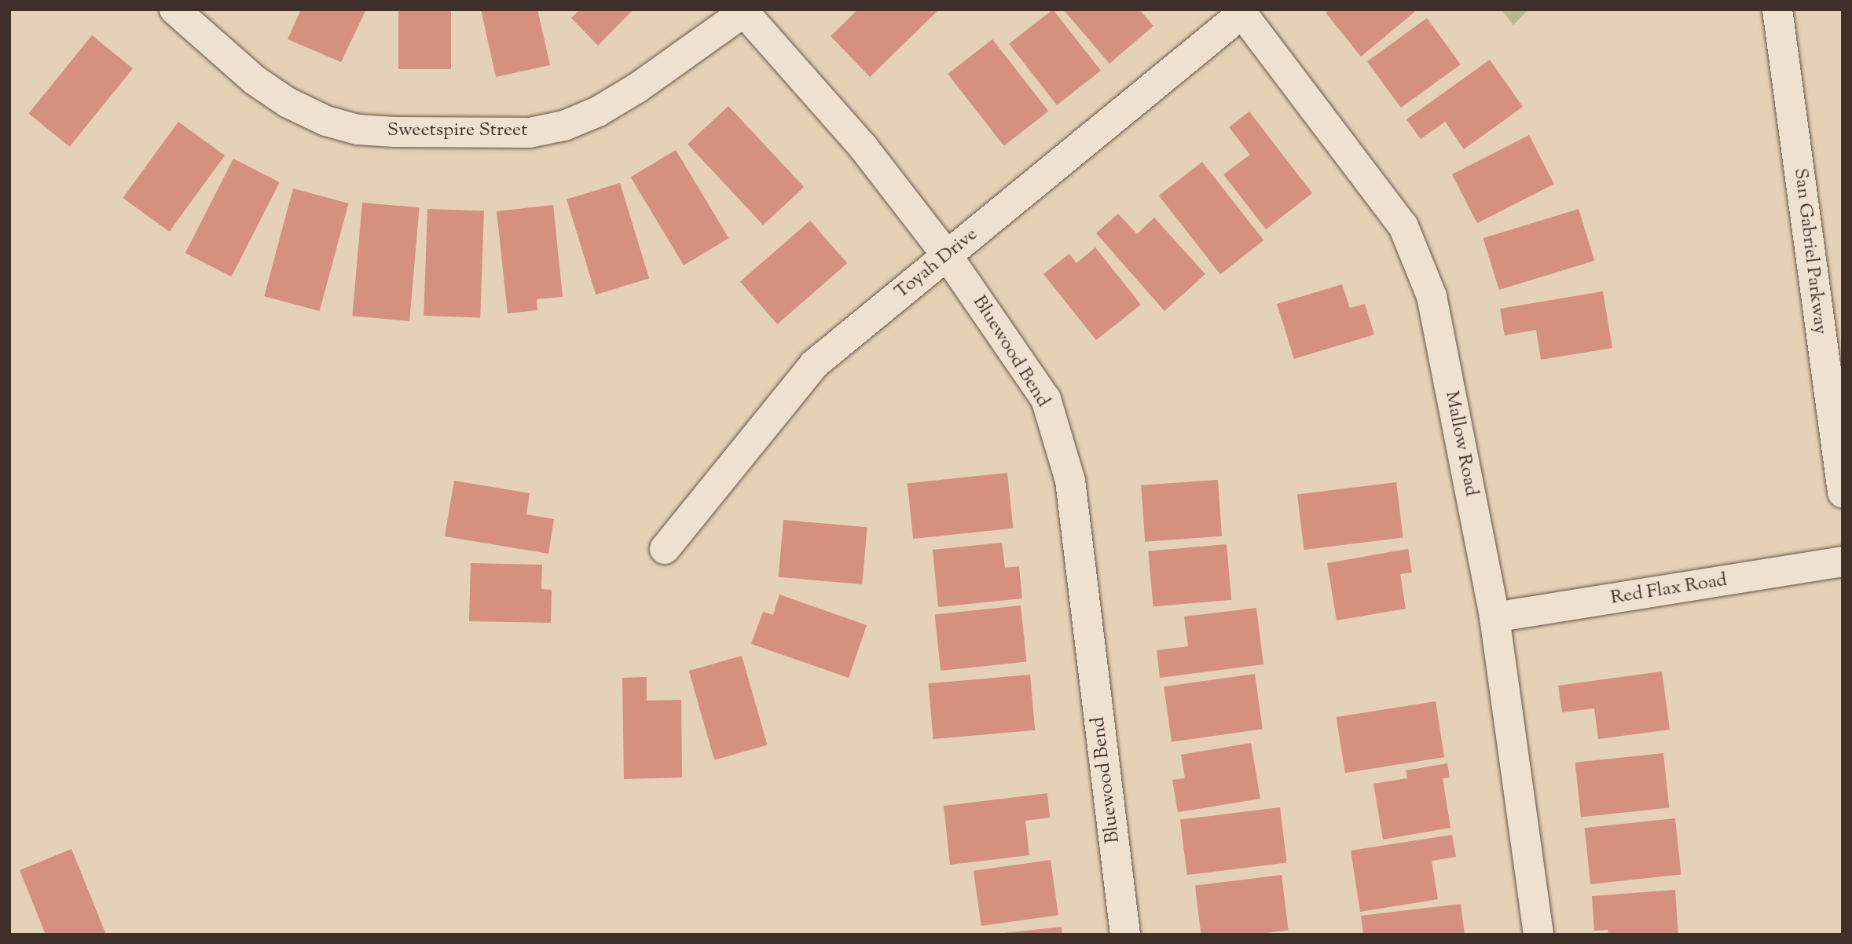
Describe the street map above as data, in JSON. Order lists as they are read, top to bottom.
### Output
{
  "streets": {
    "street": [
      "Sweetspire Street",
      "San Gabriel Parkway",
      "Toyah Drive",
      "Bluewood Bend",
      "Mallow Road",
      "Red Flax Road"
    ]
  },
  "crossings": [
    ["Sweetspire Street", "Bluewood Bend"],
    ["Toyah Drive", "Bluewood Bend"],
    ["Toyah Drive", "Mallow Road"],
    ["Mallow Road", "Red Flax Road"]
  ]
}
